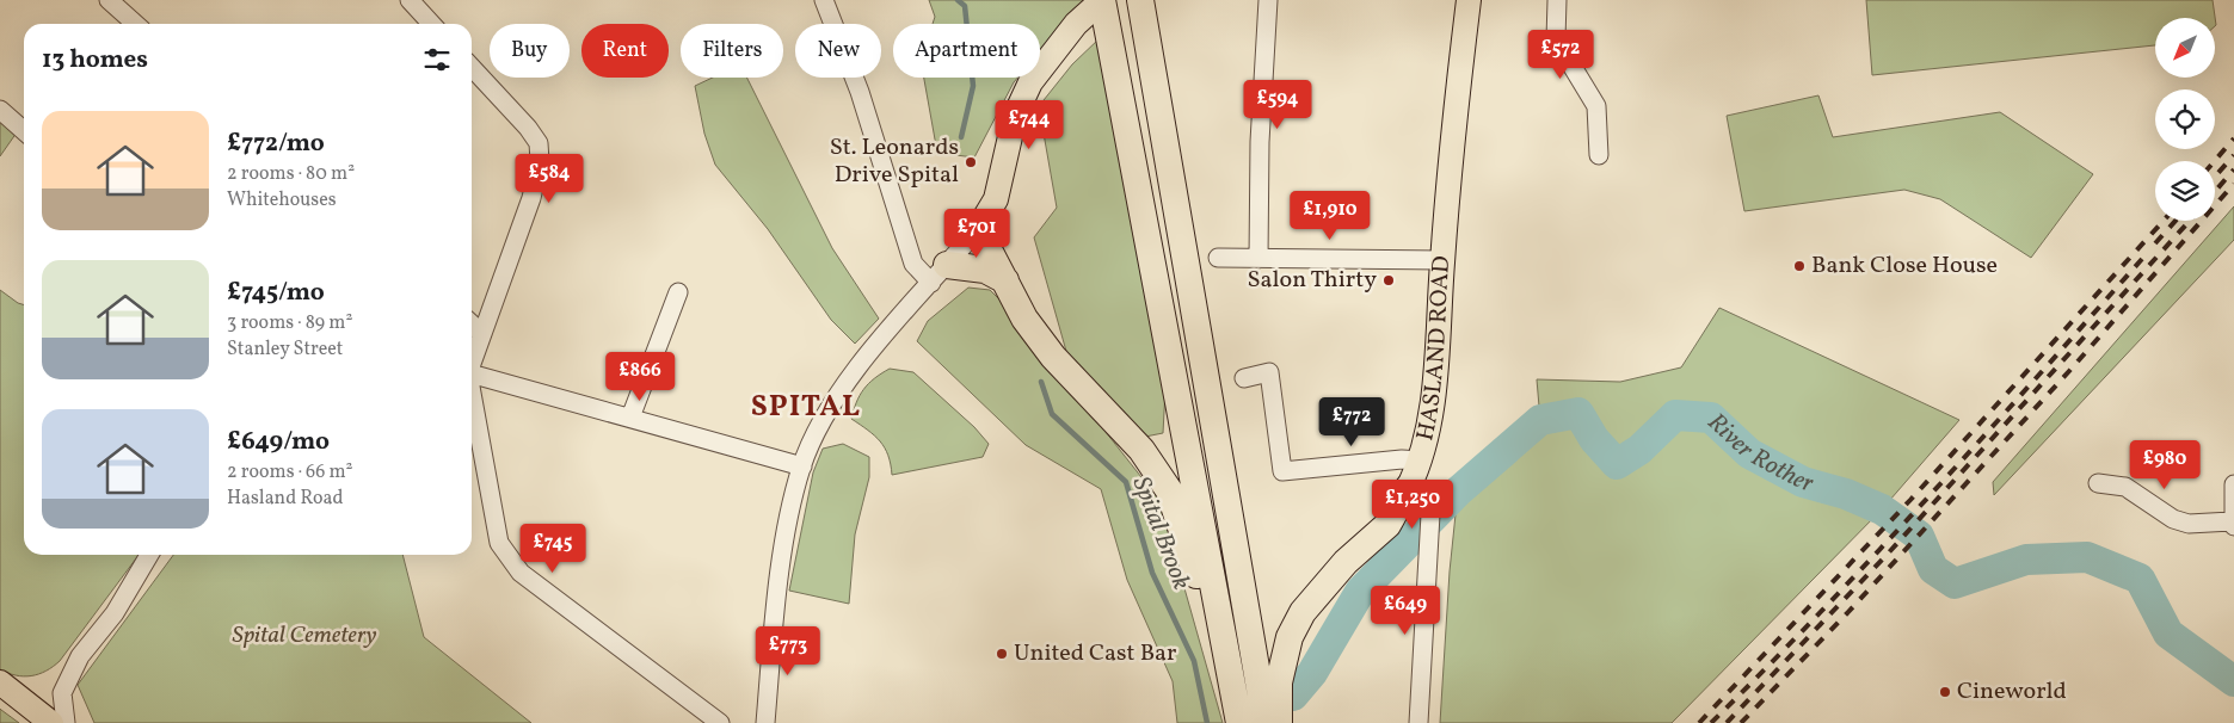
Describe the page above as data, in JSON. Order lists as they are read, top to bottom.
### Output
{
  "streets": {
    "main road": ["HASLAND ROAD"]
  },
  "districts": ["SPITAL"],
  "water": ["River Rother", "Spital Brook"],
  "parks": ["Spital Cemetery"],
  "places": [
    "St. Leonards Drive Spital",
    "Bank Close House",
    "Salon Thirty",
    "United Cast Bar",
    "Cineworld"
  ],
  "north": "bottom left",
  "page": {
    "chip": [
      "Buy",
      "Rent",
      "Filters",
      "New",
      "Apartment"
    ],
    "heading": "13 homes",
    "price": [
      "£572",
      "£594",
      "£744",
      "£584",
      "£1,910",
      "£701",
      "£866",
      "£772",
      "£980",
      "£1,250",
      "£745",
      "£649",
      "£773"
    ],
    "list": [
      {
        "name": "£772/mo",
        "note": "2 rooms · 80 m² · Whitehouses"
      },
      {
        "name": "£745/mo",
        "note": "3 rooms · 89 m² · Stanley Street"
      },
      {
        "name": "£649/mo",
        "note": "2 rooms · 66 m² · Hasland Road"
      }
    ]
  }
}
